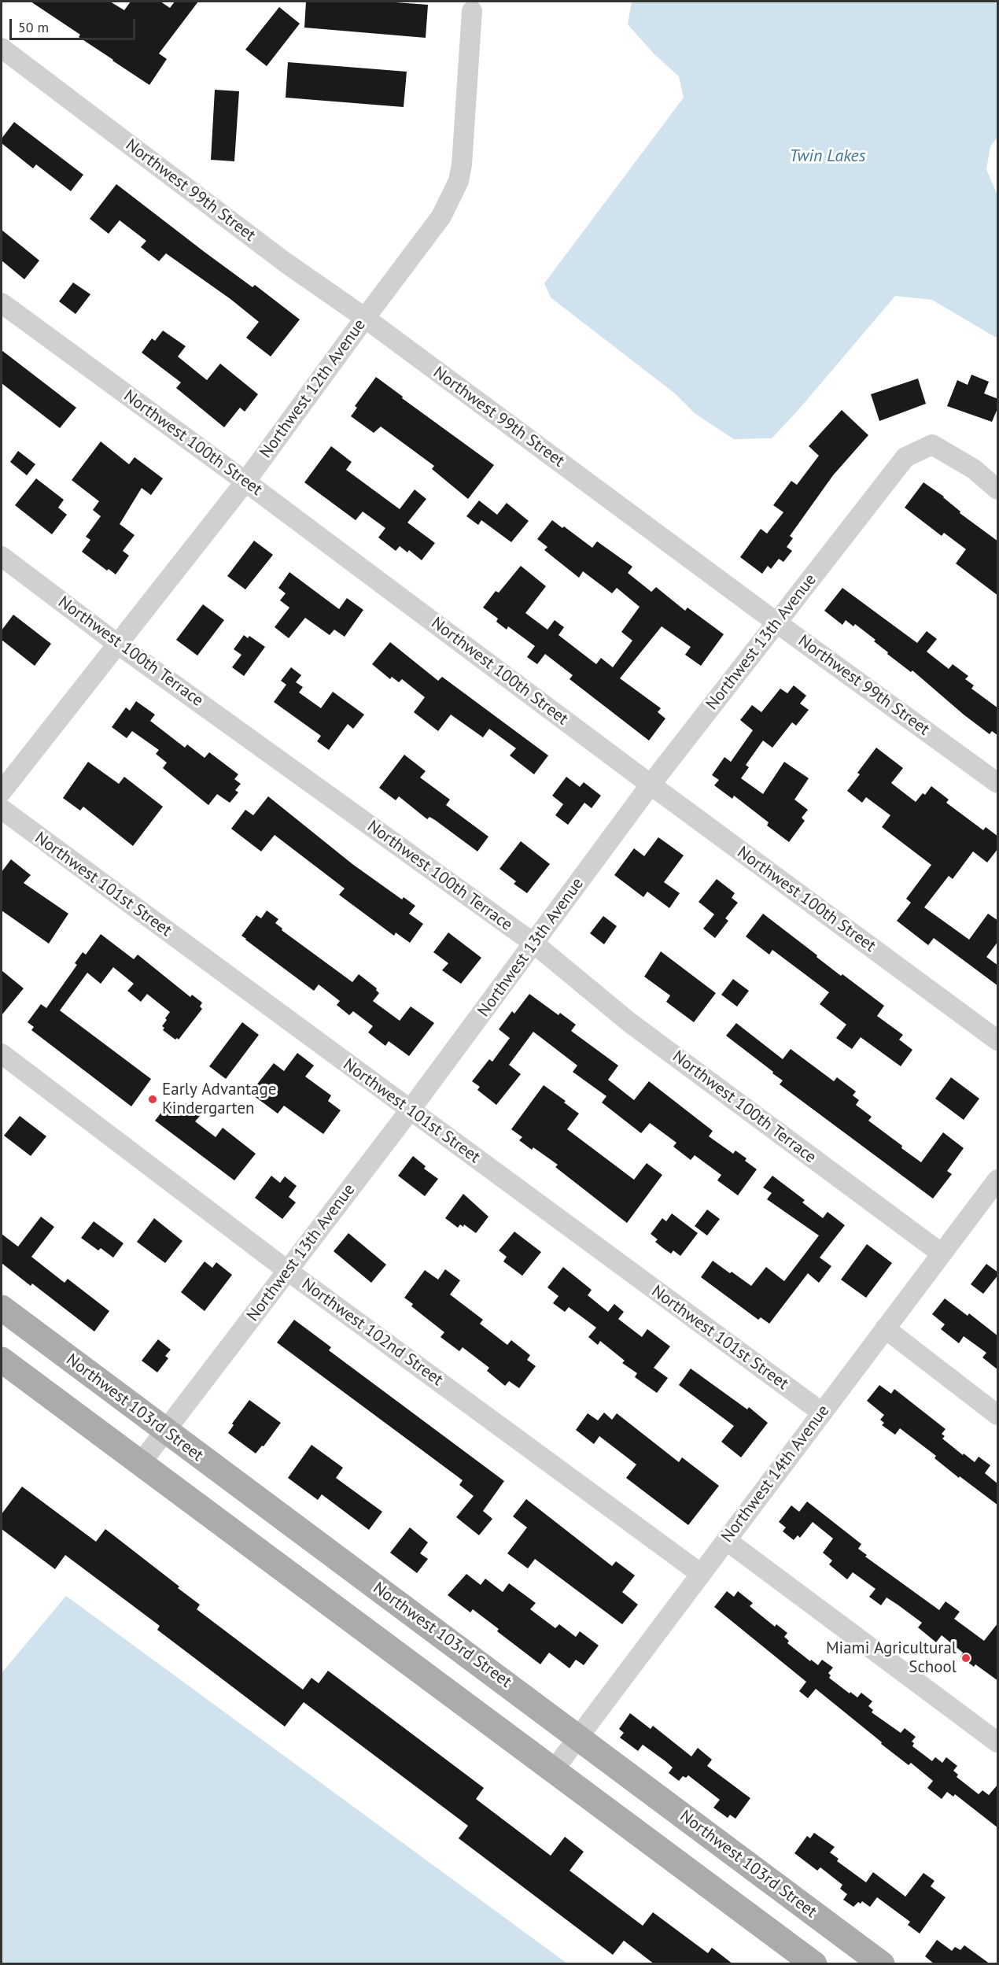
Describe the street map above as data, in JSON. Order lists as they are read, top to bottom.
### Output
{
  "streets": {
    "main road": ["Northwest 103rd Street"],
    "street": [
      "Northwest 99th Street",
      "Northwest 12th Avenue",
      "Northwest 100th Street",
      "Northwest 13th Avenue",
      "Northwest 100th Terrace",
      "Northwest 101st Street",
      "Northwest 102nd Street",
      "Northwest 14th Avenue"
    ]
  },
  "crossings": [
    ["Northwest 99th Street", "Northwest 12th Avenue"],
    ["Northwest 99th Street", "Northwest 13th Avenue"],
    ["Northwest 12th Avenue", "Northwest 100th Street"],
    ["Northwest 12th Avenue", "Northwest 100th Terrace"],
    ["Northwest 100th Street", "Northwest 13th Avenue"],
    ["Northwest 13th Avenue", "Northwest 100th Terrace"],
    ["Northwest 13th Avenue", "Northwest 101st Street"],
    ["Northwest 13th Avenue", "Northwest 102nd Street"],
    ["Northwest 13th Avenue", "Northwest 103rd Street"],
    ["Northwest 100th Terrace", "Northwest 14th Avenue"],
    ["Northwest 101st Street", "Northwest 14th Avenue"],
    ["Northwest 102nd Street", "Northwest 14th Avenue"],
    ["Northwest 103rd Street", "Northwest 14th Avenue"]
  ],
  "water": ["Twin Lakes"],
  "places": ["Early Advantage Kindergarten", "Miami Agricultural School"],
  "scale_bar": "50 m"
}
